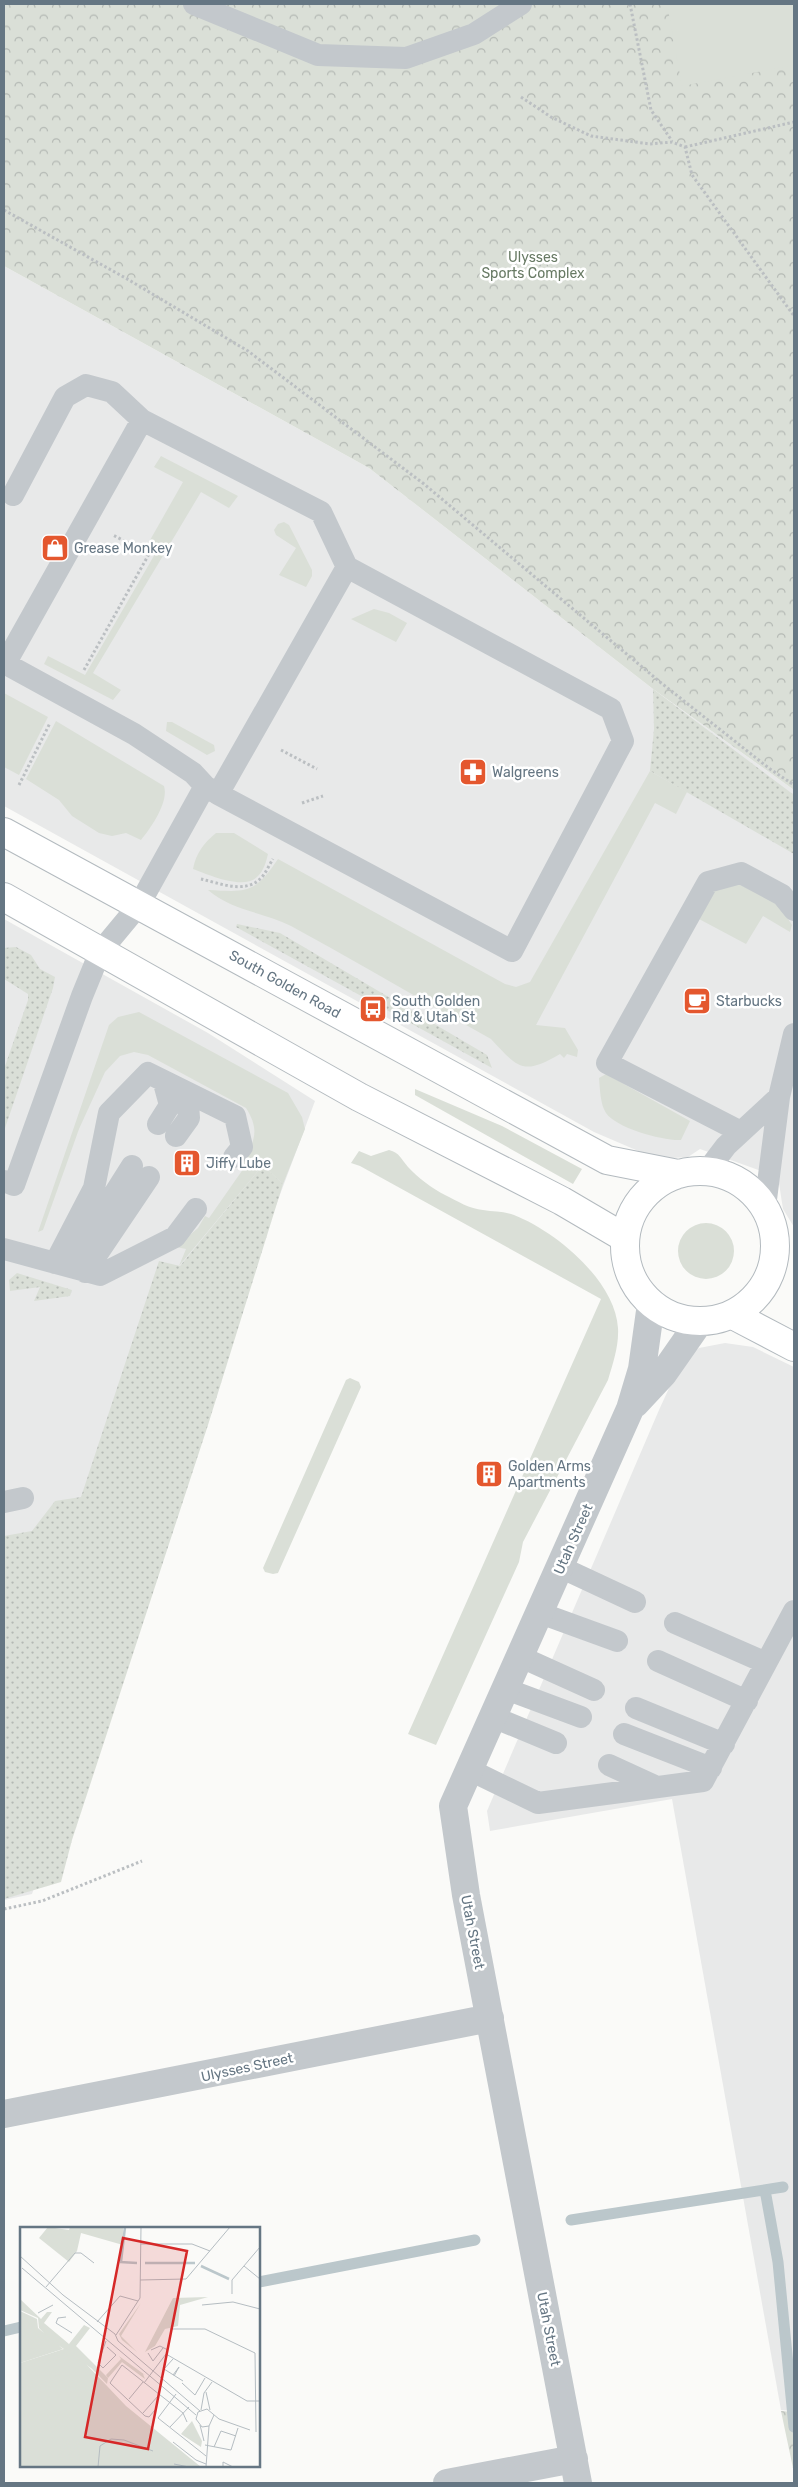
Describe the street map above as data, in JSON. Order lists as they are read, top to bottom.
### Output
{
  "streets": {
    "main road": ["South Golden Road"],
    "street": ["Utah Street", "Ulysses Street"]
  },
  "crossings": [
    ["South Golden Road", "Utah Street"],
    ["Utah Street", "Ulysses Street"]
  ],
  "parks": ["Ulysses Sports Complex"],
  "places": {
    "shop": ["Grease Monkey"],
    "pharmacy": ["Walgreens"],
    "cafe": ["Starbucks"],
    "bus stop": ["South Golden Rd & Utah St"],
    "building": ["Jiffy Lube", "Golden Arms Apartments"]
  }
}
